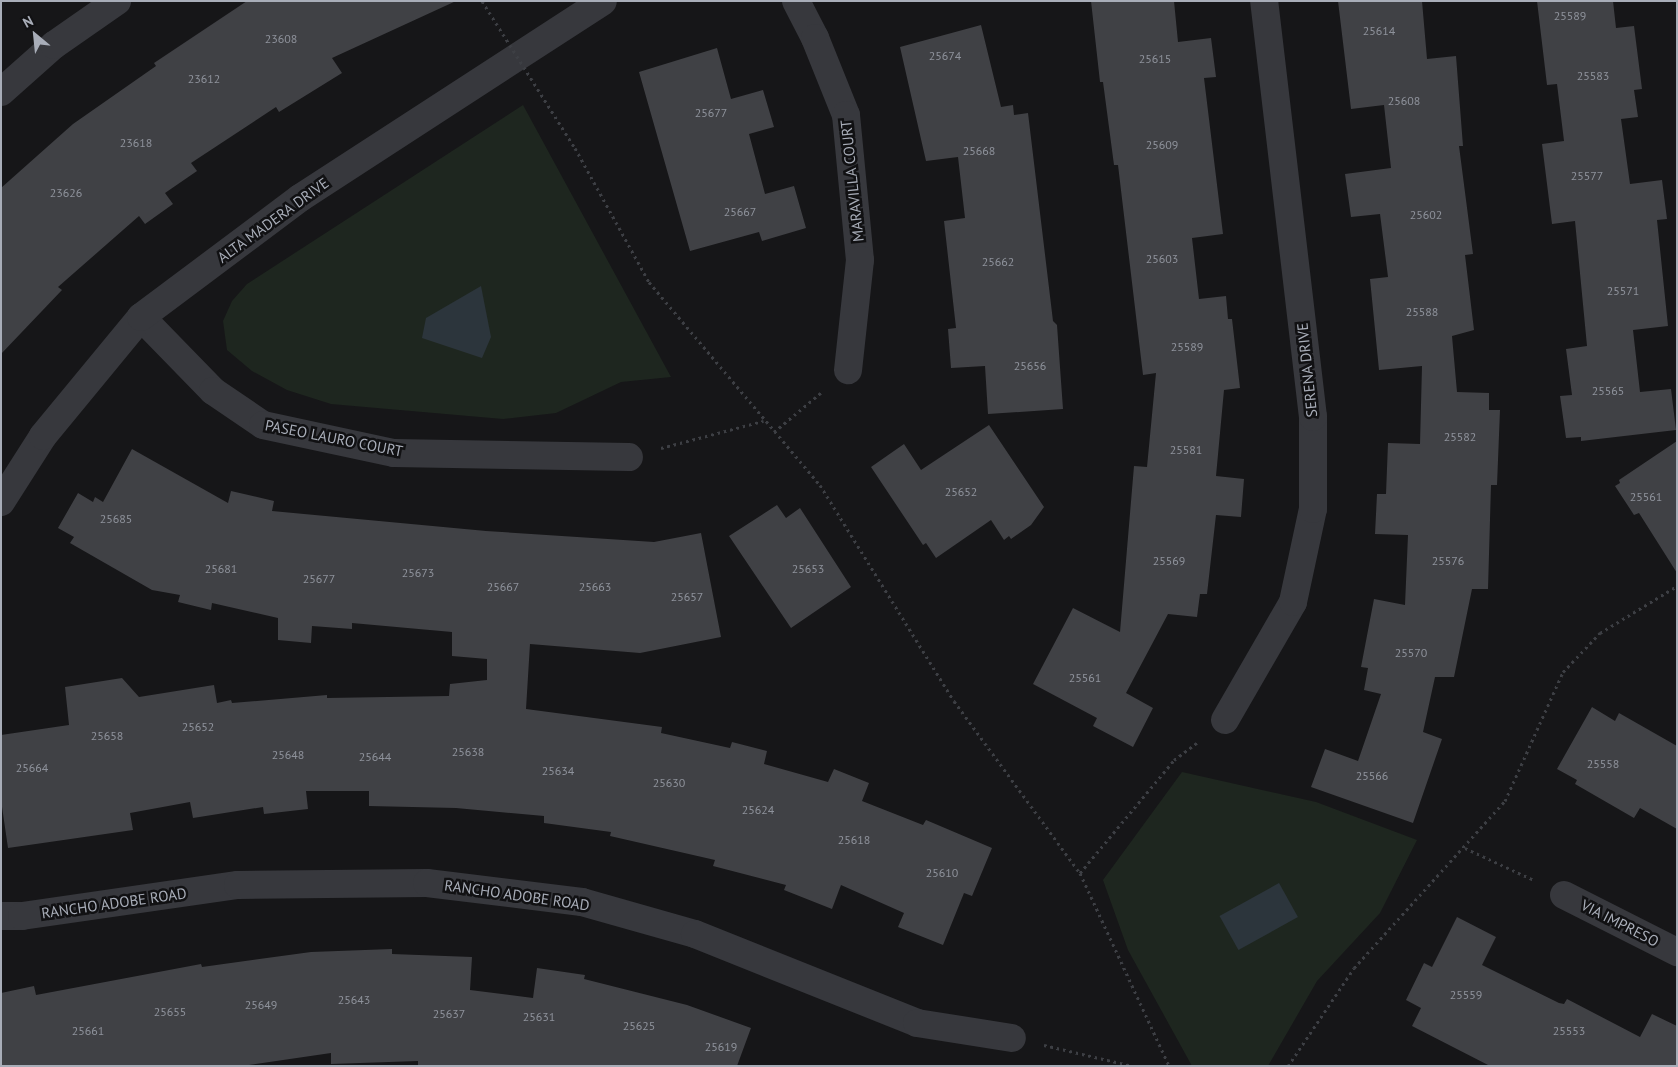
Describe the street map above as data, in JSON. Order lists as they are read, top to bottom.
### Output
{
  "streets": {
    "street": [
      "MARAVILLA COURT",
      "ALTA MADERA DRIVE",
      "SERENA DRIVE",
      "PASEO LAURO COURT",
      "RANCHO ADOBE ROAD",
      "VIA IMPRESO"
    ]
  },
  "crossings": [
    ["ALTA MADERA DRIVE", "PASEO LAURO COURT"]
  ],
  "house_numbers": [
    "25589",
    "25614",
    "23608",
    "25674",
    "25615",
    "25583",
    "23612",
    "25608",
    "25677",
    "23618",
    "25609",
    "25668",
    "25577",
    "23626",
    "25667",
    "25602",
    "25603",
    "25662",
    "25571",
    "25588",
    "25589",
    "25656",
    "25565",
    "25582",
    "25581",
    "25652",
    "25561",
    "25685",
    "25569",
    "25576",
    "25681",
    "25653",
    "25673",
    "25677",
    "25667",
    "25663",
    "25657",
    "25570",
    "25561",
    "25652",
    "25658",
    "25638",
    "25648",
    "25644",
    "25558",
    "25664",
    "25634",
    "25566",
    "25630",
    "25624",
    "25618",
    "25610",
    "25559",
    "25643",
    "25649",
    "25655",
    "25637",
    "25631",
    "25625",
    "25661",
    "25553",
    "25619"
  ],
  "north": "top left"
}
